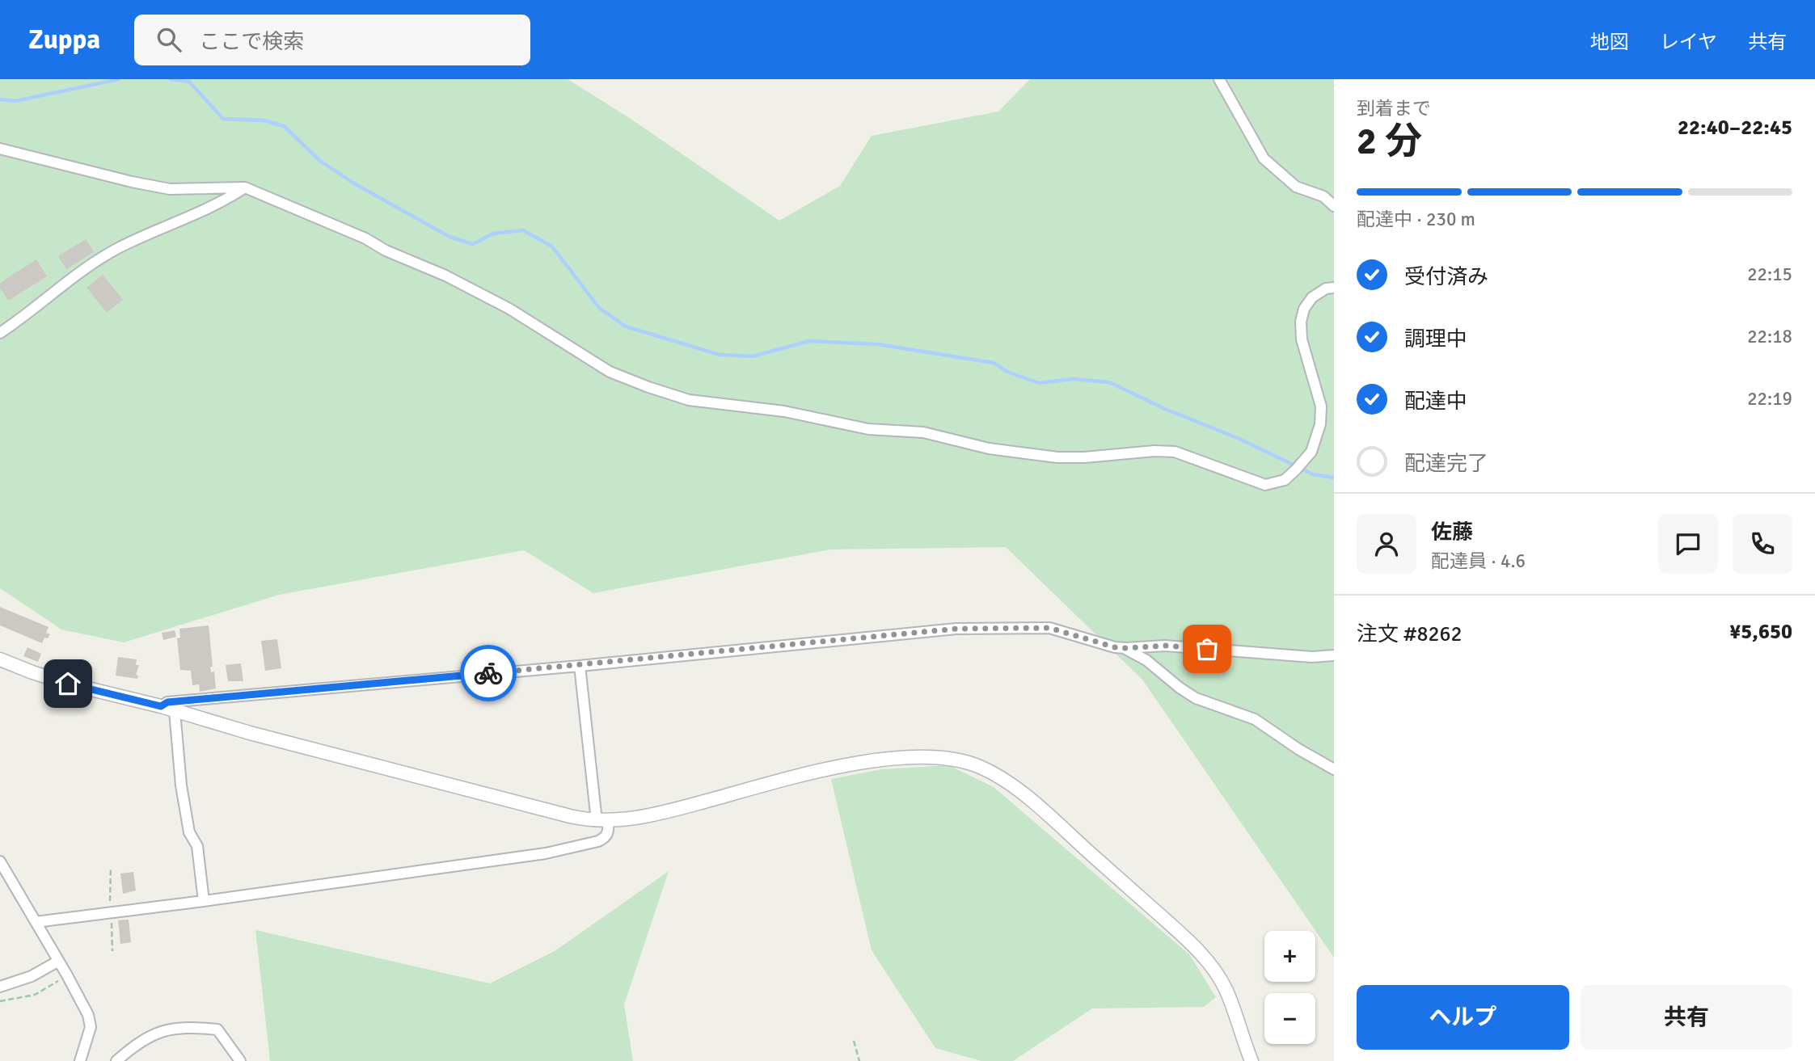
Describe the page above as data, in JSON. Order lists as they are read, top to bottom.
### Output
{
  "page": {
    "header": "Zuppa",
    "search": "ここで検索",
    "nav": ["地図", "レイヤ", "共有"],
    "heading": ["2 分", "到着まで", "22:40–22:45"],
    "panel": [
      "佐藤",
      "配達員 · 4.6",
      "注文 #8262",
      "¥5,650"
    ],
    "bar": "配達中 · 230 m",
    "list": [
      ["受付済み", "22:15"],
      ["調理中", "22:18"],
      ["配達中", "22:19"],
      "配達完了"
    ],
    "map_buttons": ["+", "−"],
    "buttons": ["ヘルプ", "共有"]
  }
}
